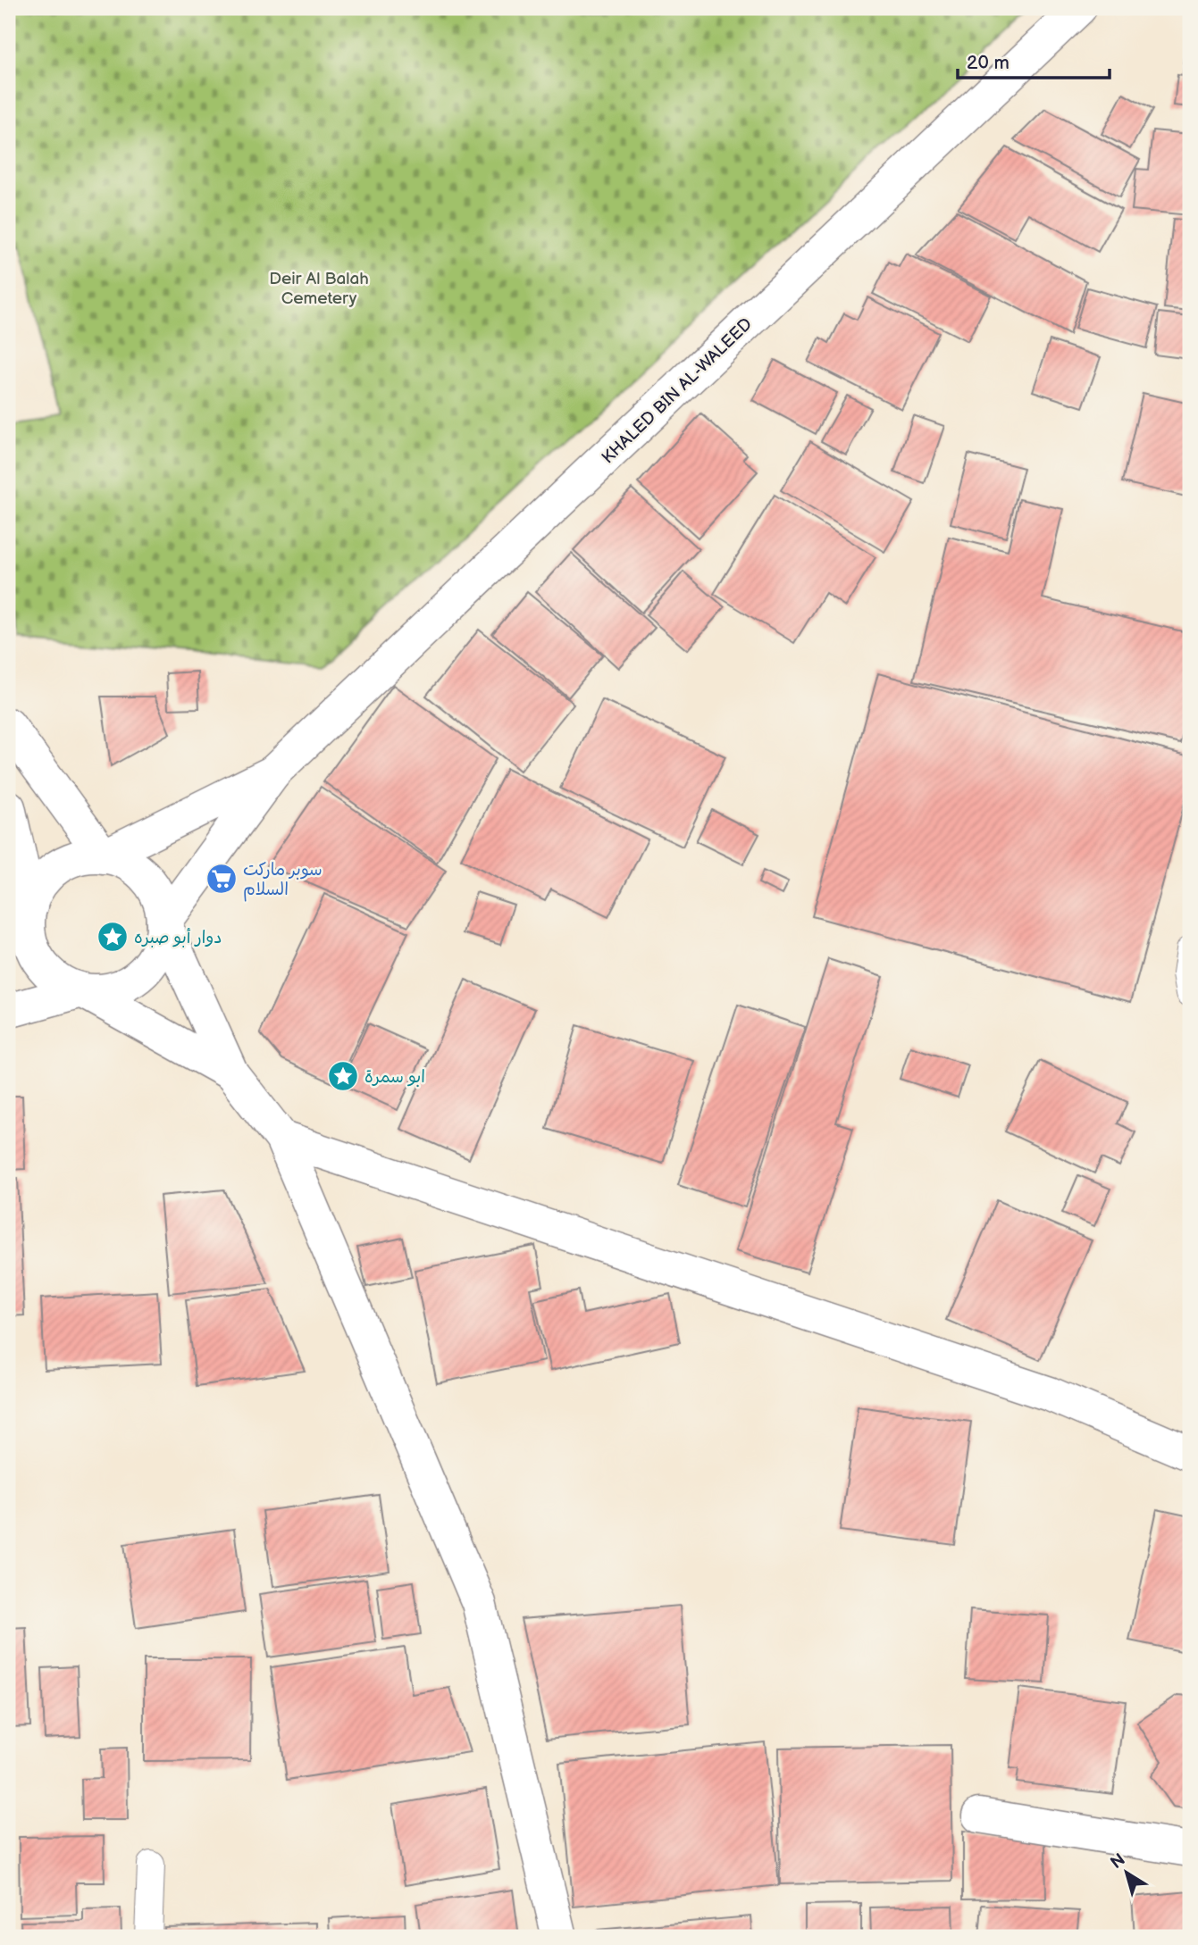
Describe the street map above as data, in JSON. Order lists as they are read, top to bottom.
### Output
{
  "streets": {
    "street": ["KHALED BIN AL-WALEED"]
  },
  "parks": ["Deir Al Balah Cemetery"],
  "places": {
    "supermarket": ["سوبر ماركت السلام"],
    "place": ["دوار أبو صبره", "ابو سمرة"]
  },
  "scale_bar": "20 m",
  "north": "top left"
}
